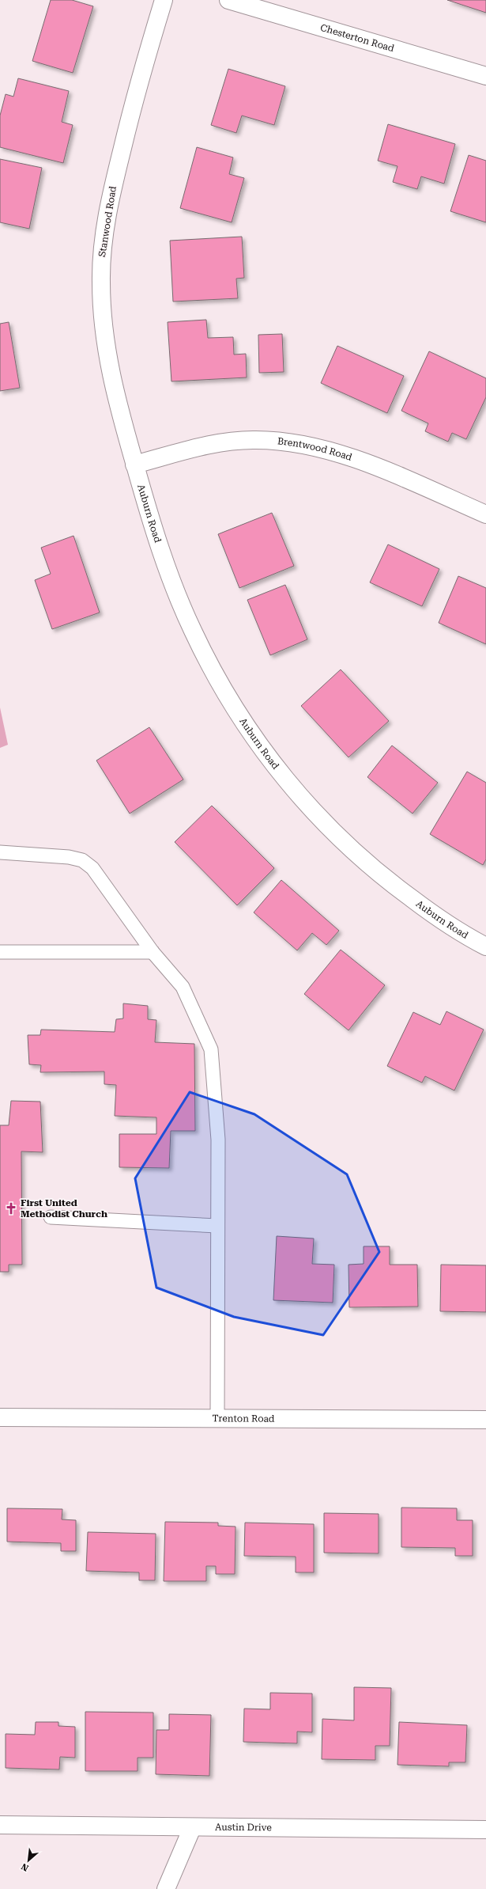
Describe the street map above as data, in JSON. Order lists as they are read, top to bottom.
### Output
{
  "streets": {
    "street": [
      "Chesterton Road",
      "Stanwood Road",
      "Brentwood Road",
      "Auburn Road",
      "Trenton Road",
      "Austin Drive"
    ]
  },
  "crossings": [
    ["Stanwood Road", "Brentwood Road"],
    ["Stanwood Road", "Auburn Road"],
    ["Brentwood Road", "Auburn Road"]
  ],
  "places": {
    "church": ["First United Methodist Church"]
  },
  "north": "bottom left"
}
